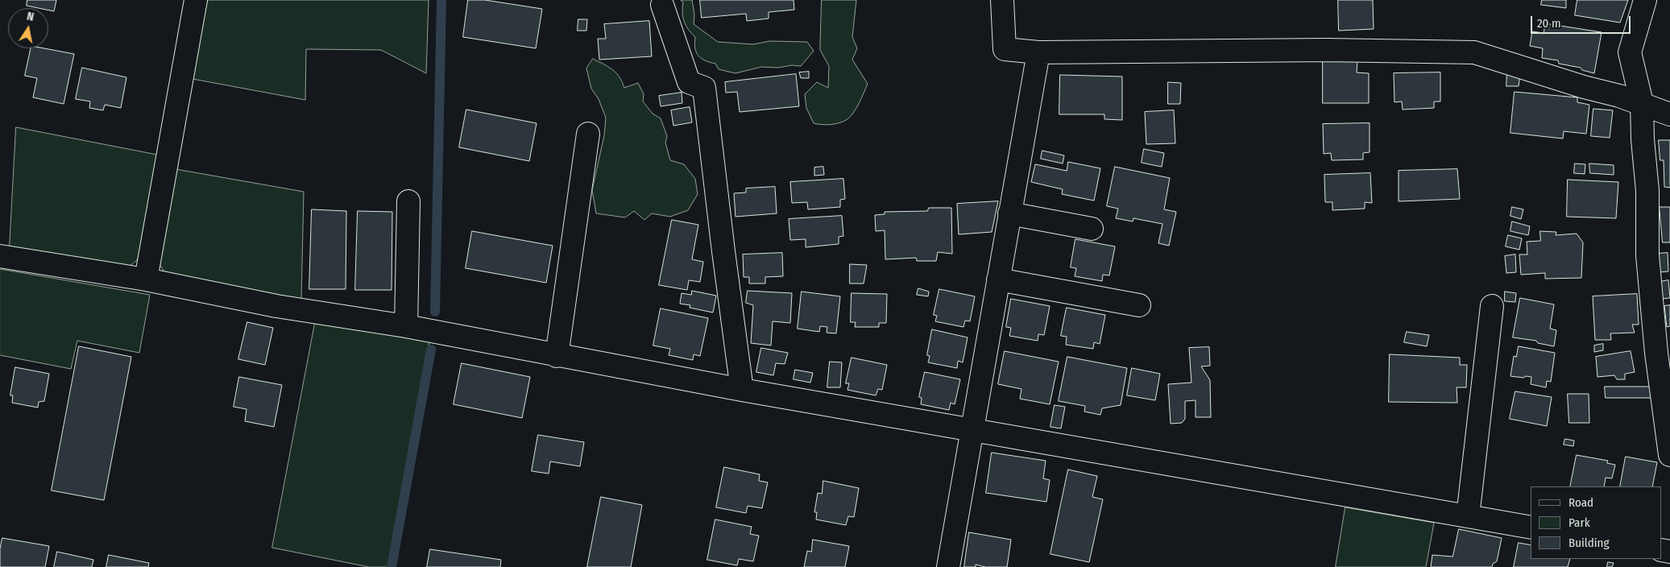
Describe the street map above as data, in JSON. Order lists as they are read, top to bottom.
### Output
{
  "legend": ["Road", "Park", "Building"],
  "scale_bar": "20 m",
  "north": "top"
}
